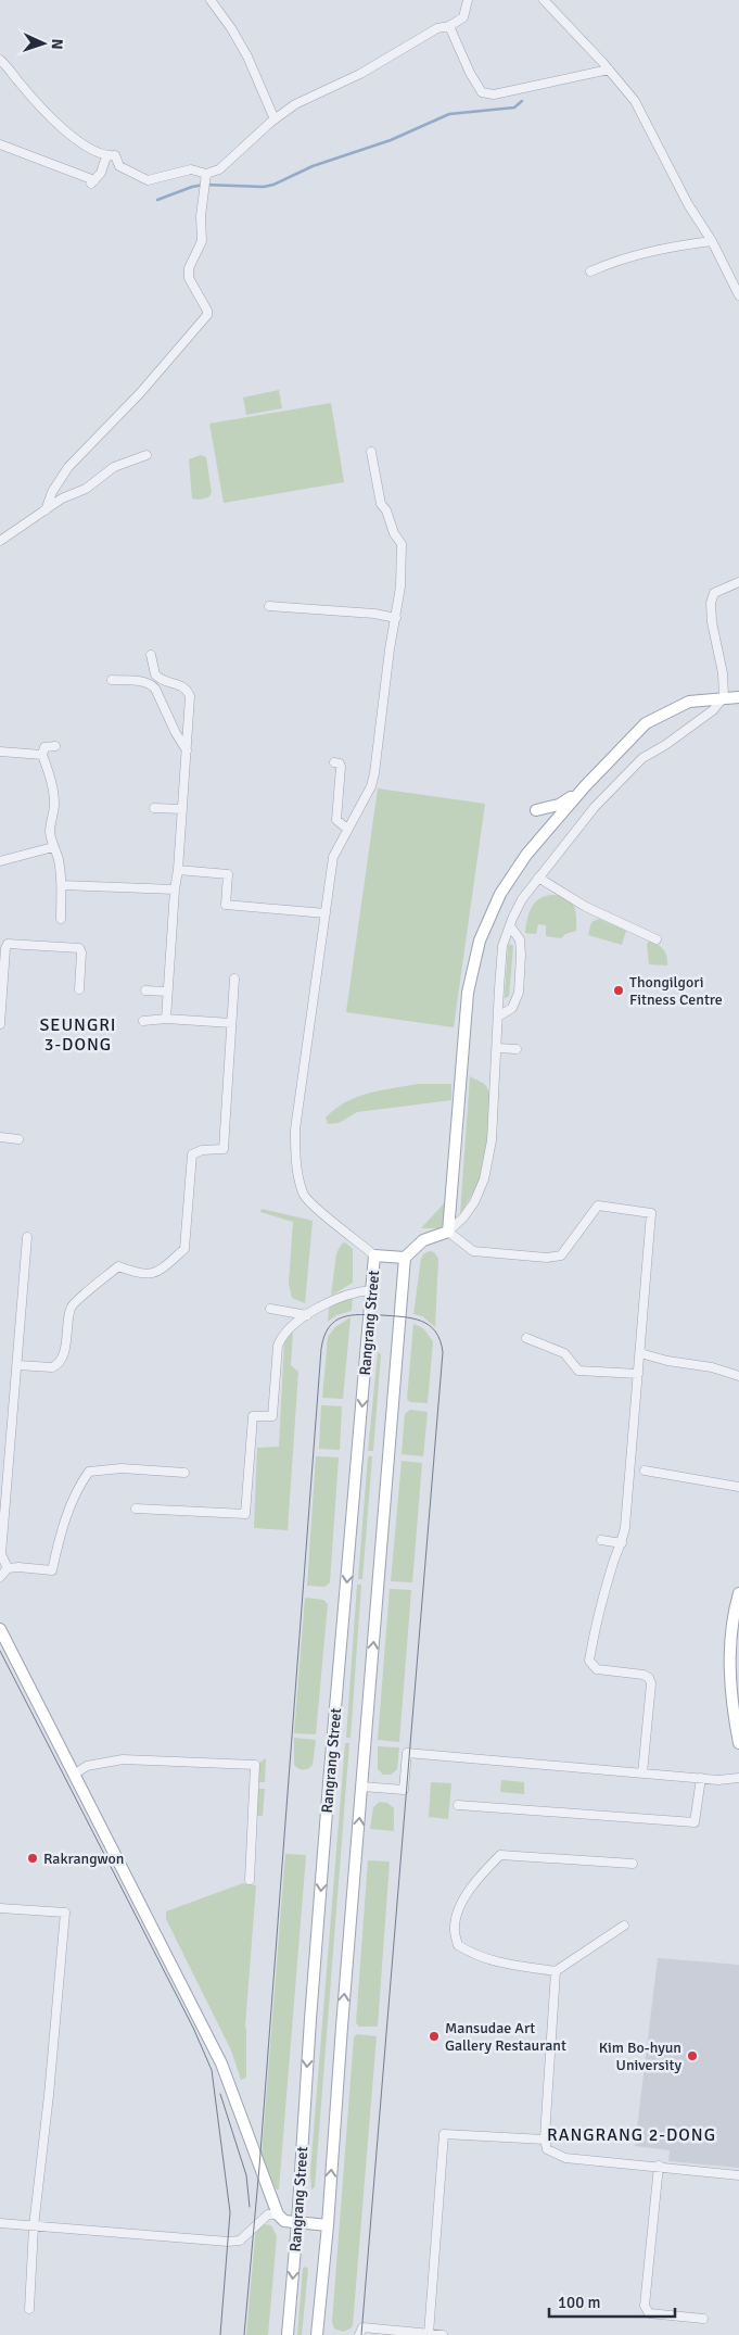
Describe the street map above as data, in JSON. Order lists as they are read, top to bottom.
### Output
{
  "streets": {
    "main road": ["Rangrang Street"]
  },
  "districts": ["SEUNGRI 3-DONG", "RANGRANG 2-DONG"],
  "places": [
    "Thongilgori Fitness Centre",
    "Rakrangwon",
    "Mansudae Art Gallery Restaurant",
    "Kim Bo-hyun University"
  ],
  "scale_bar": "100 m",
  "north": "right"
}
